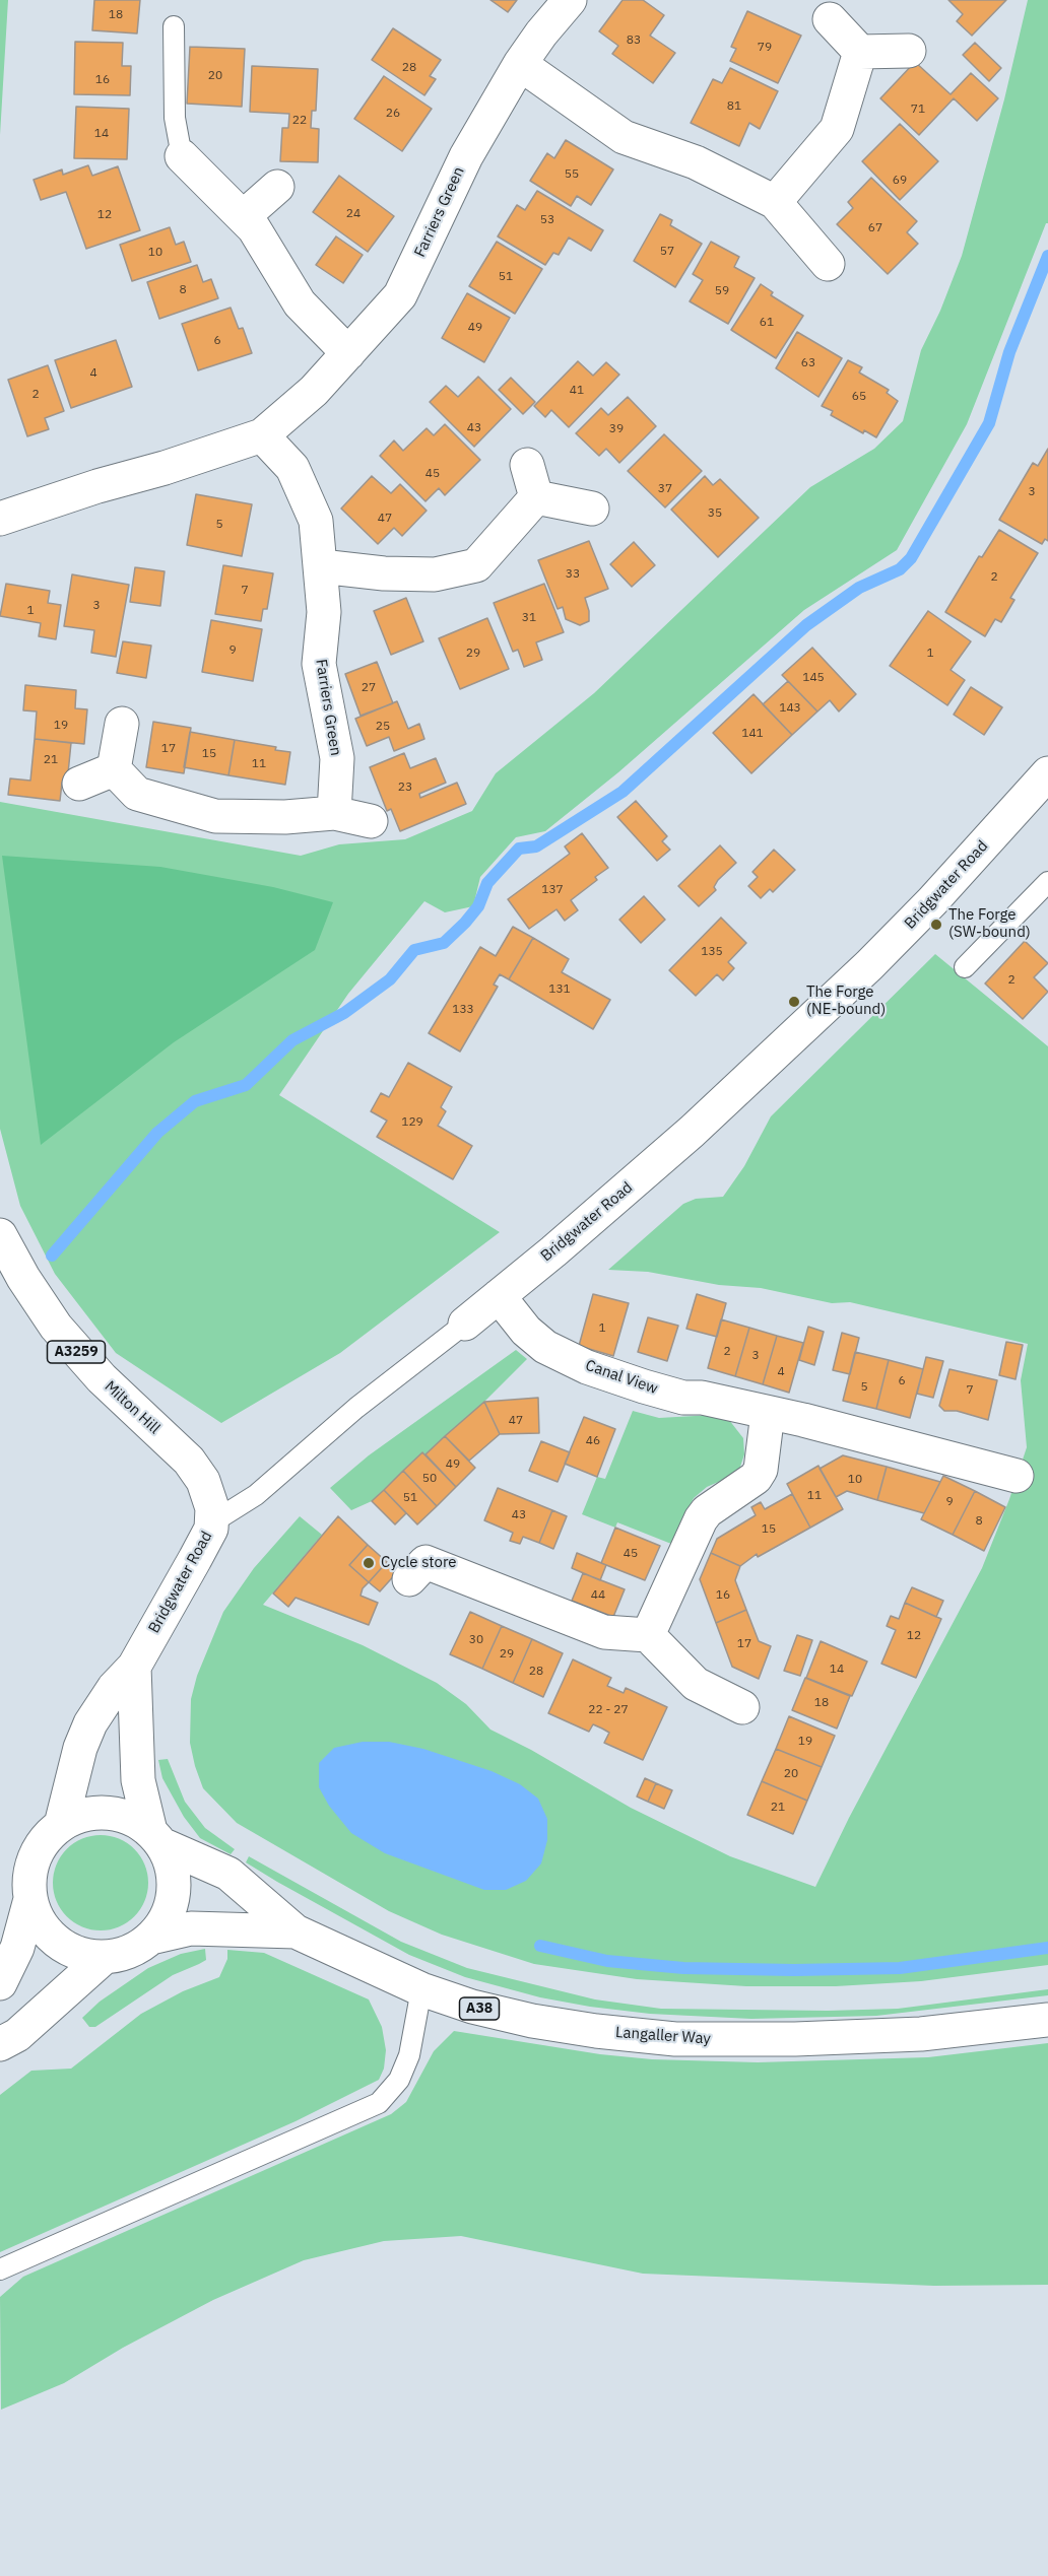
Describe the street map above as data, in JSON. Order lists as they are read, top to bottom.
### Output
{
  "streets": {
    "street": [
      "Farriers Green",
      "Bridgwater Road",
      "A3259",
      "Canal View",
      "Milton Hill",
      "A38",
      "Langaller Way"
    ]
  },
  "crossings": [
    ["Bridgwater Road", "Canal View"],
    ["Bridgwater Road", "Milton Hill"],
    ["Bridgwater Road", "A38"],
    ["Bridgwater Road", "Langaller Way"],
    ["A38", "Langaller Way"]
  ],
  "places": ["The Forge (SW-bound)", "The Forge (NE-bound)", "Cycle store"],
  "house_numbers": [
    "18",
    "83",
    "79",
    "28",
    "20",
    "16",
    "81",
    "71",
    "26",
    "22",
    "14",
    "55",
    "69",
    "24",
    "12",
    "53",
    "67",
    "57",
    "10",
    "51",
    "8",
    "59",
    "61",
    "49",
    "6",
    "63",
    "4",
    "41",
    "2",
    "65",
    "43",
    "39",
    "45",
    "37",
    "3",
    "35",
    "47",
    "5",
    "33",
    "2",
    "7",
    "3",
    "1",
    "31",
    "9",
    "29",
    "1",
    "145",
    "27",
    "143",
    "19",
    "25",
    "141",
    "17",
    "15",
    "21",
    "11",
    "23",
    "137",
    "135",
    "2",
    "131",
    "133",
    "129",
    "1",
    "2",
    "3",
    "4",
    "6",
    "5",
    "7",
    "47",
    "46",
    "49",
    "50",
    "10",
    "11",
    "51",
    "9",
    "43",
    "8",
    "15",
    "45",
    "44",
    "16",
    "12",
    "30",
    "17",
    "29",
    "14",
    "28",
    "18",
    "22 - 27",
    "19",
    "20",
    "21"
  ]
}
